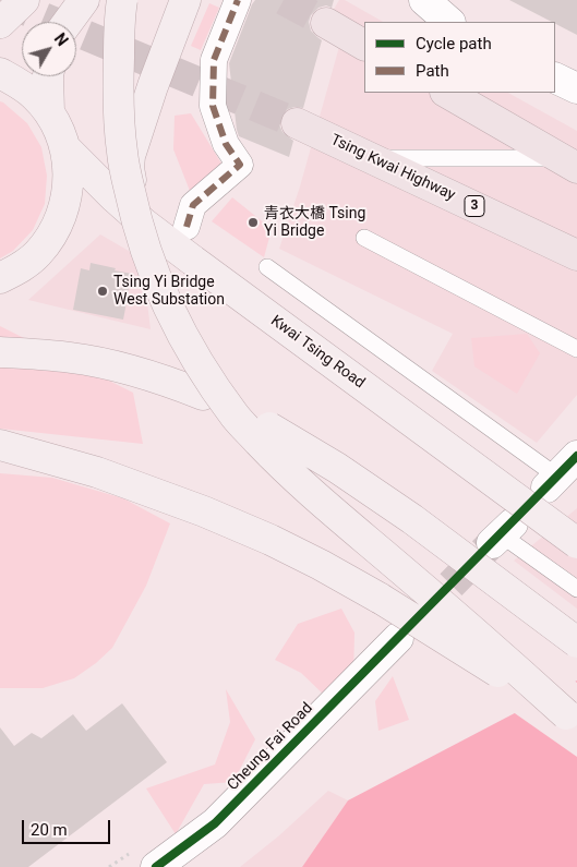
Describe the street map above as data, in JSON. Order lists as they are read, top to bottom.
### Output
{
  "streets": {
    "highway": ["Tsing Kwai Highway", "3"],
    "main road": ["Kwai Tsing Road"],
    "street": ["Cheung Fai Road"]
  },
  "places": ["青衣大橋 Tsing Yi Bridge", "Tsing Yi Bridge West Substation"],
  "legend": ["Cycle path", "Path"],
  "scale_bar": "20 m",
  "north": "top right"
}
